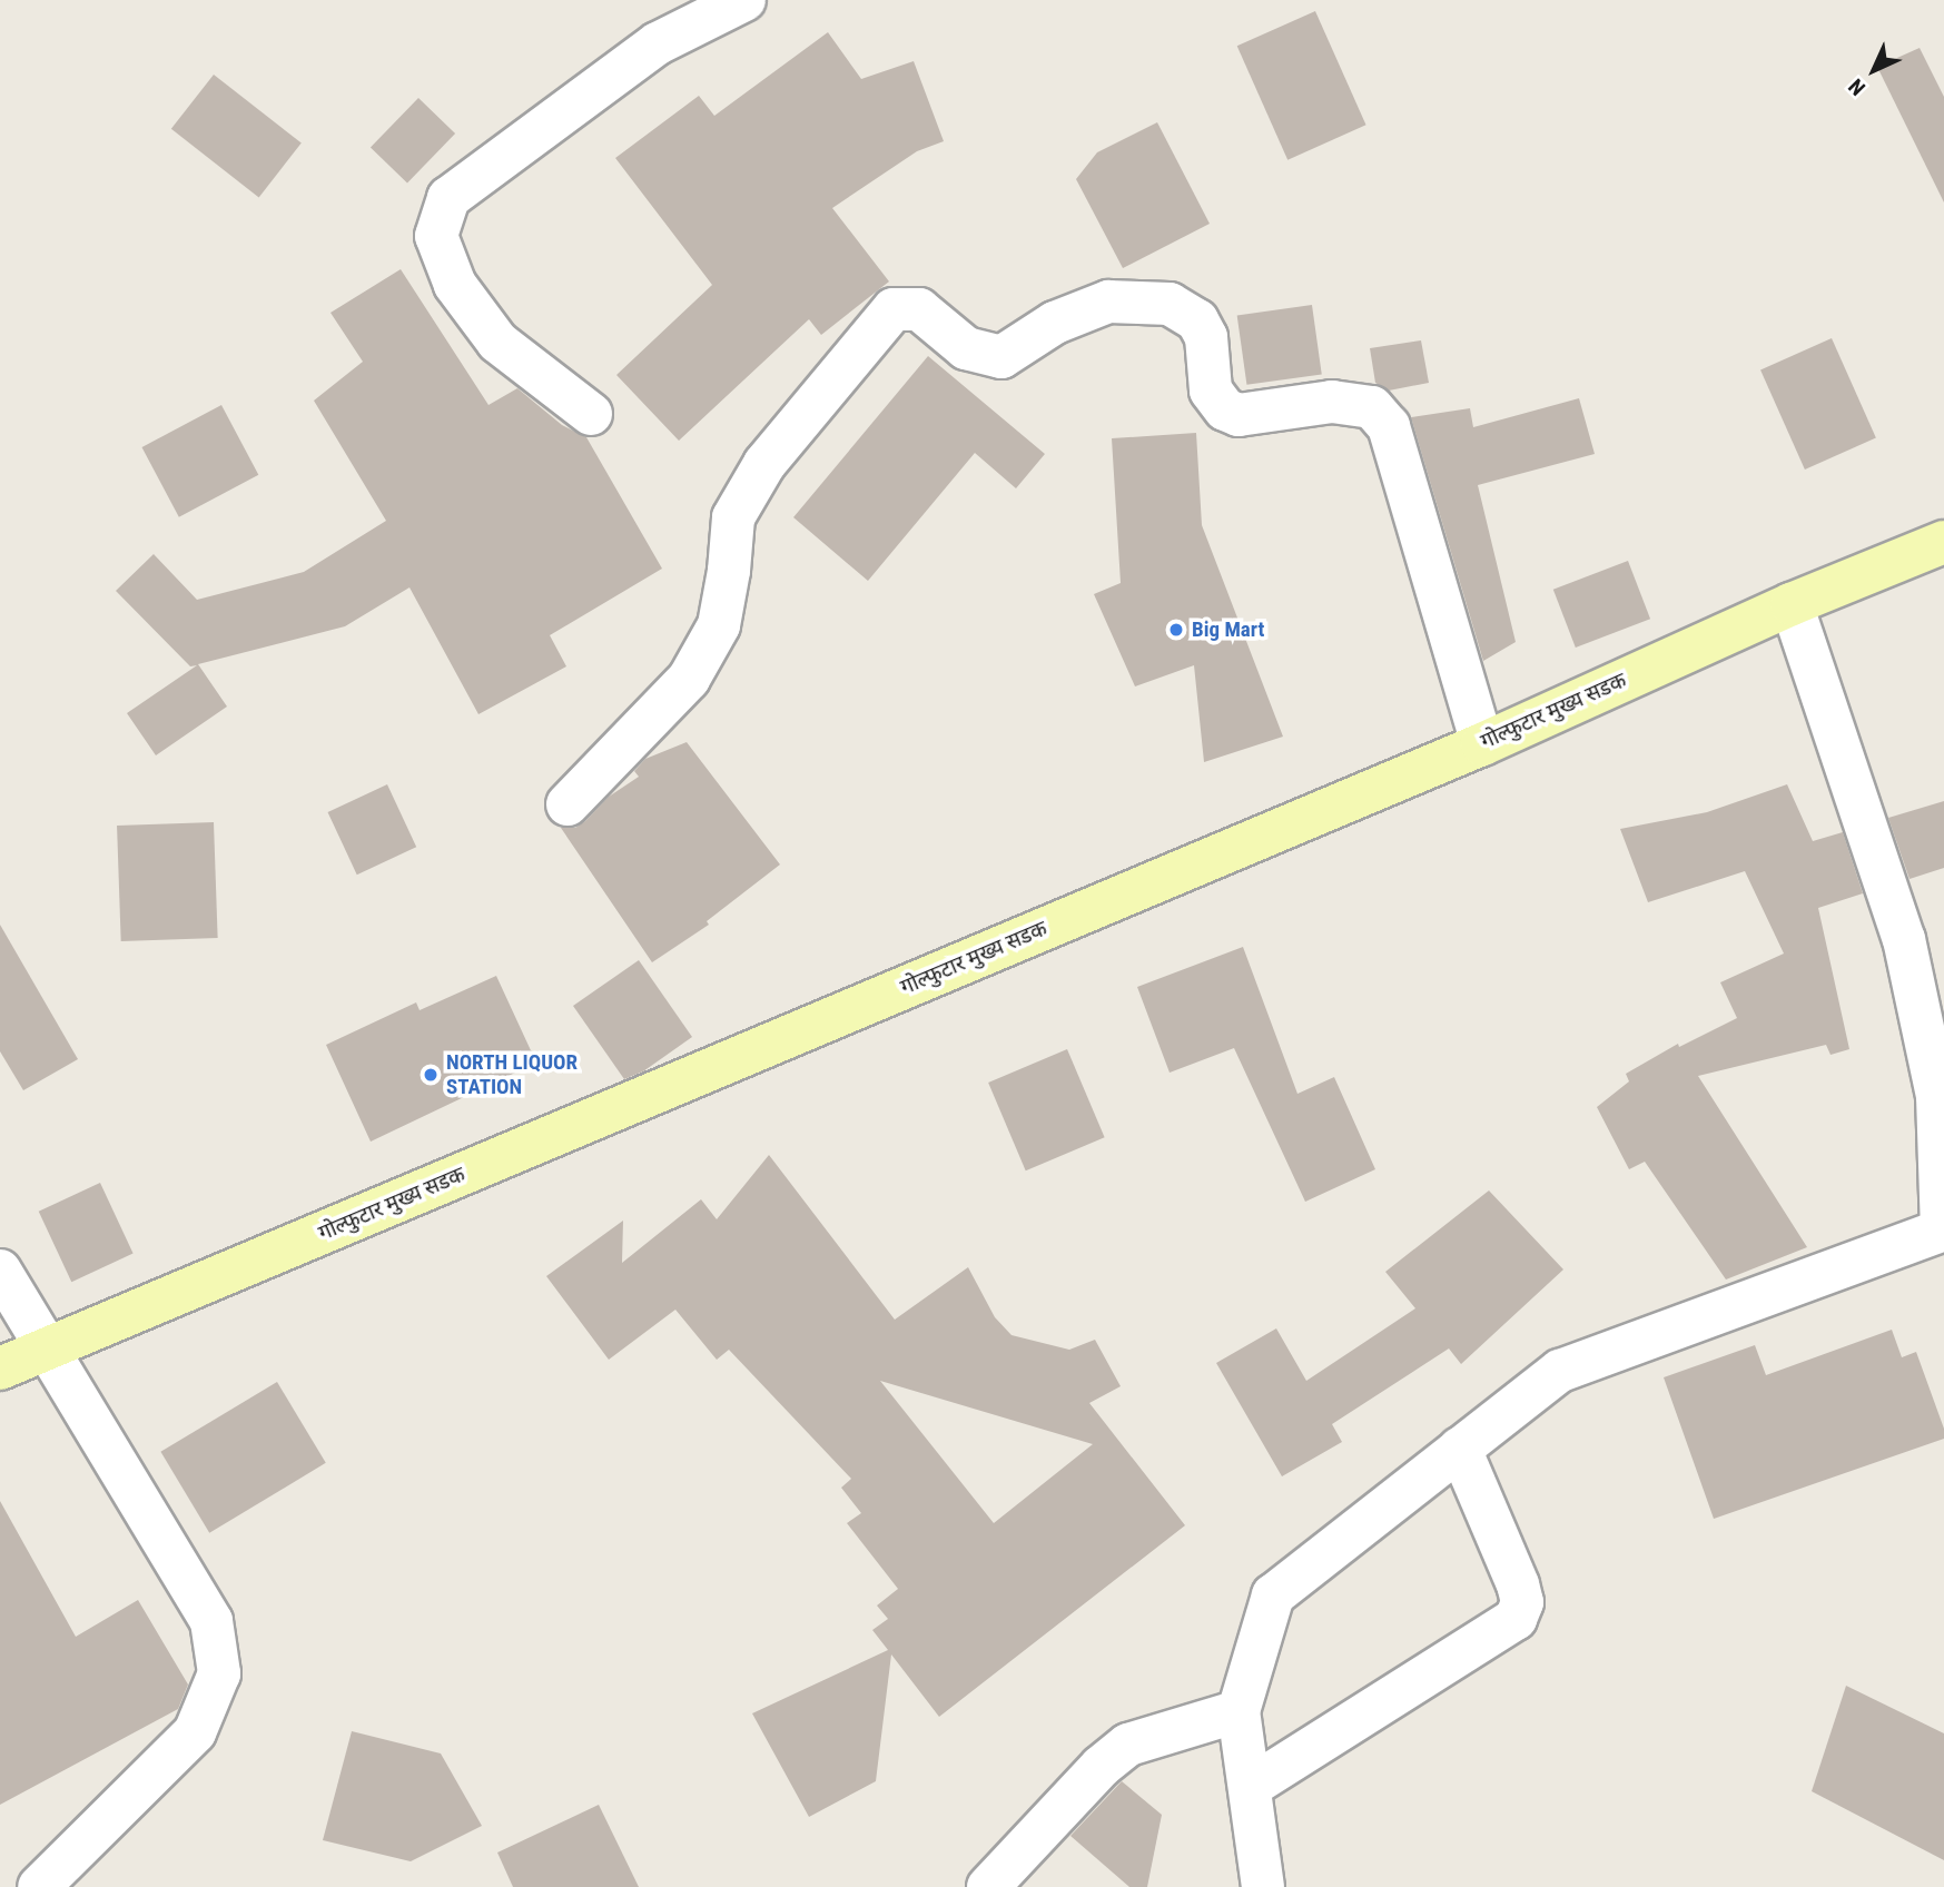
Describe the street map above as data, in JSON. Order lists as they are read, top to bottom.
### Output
{
  "streets": {
    "main road": ["गोल्फुटार मुख्य सडक"]
  },
  "places": ["Big Mart", "NORTH LIQUOR STATION"],
  "north": "bottom left"
}
